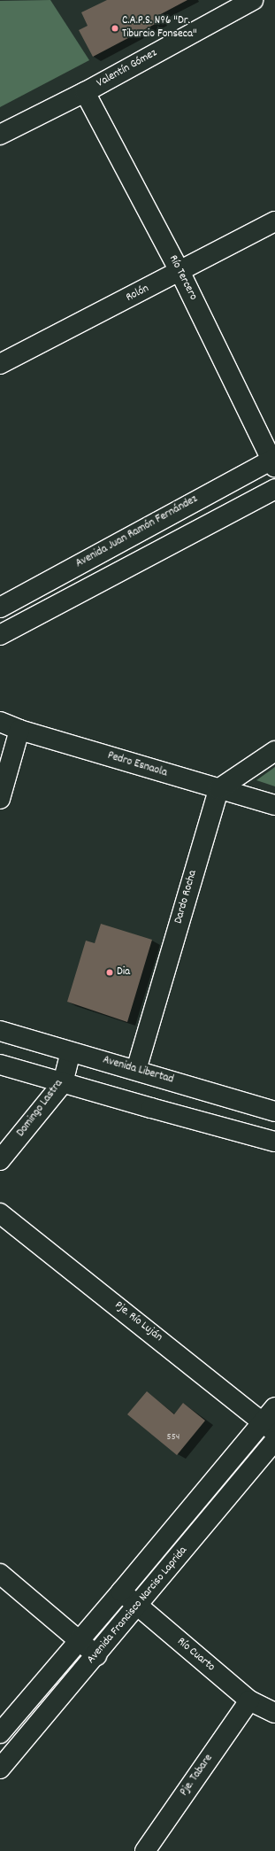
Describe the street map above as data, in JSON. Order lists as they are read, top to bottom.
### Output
{
  "streets": {
    "street": [
      "Valentín Gómez",
      "Río Tercero",
      "Rolón",
      "Avenida Juan Ramón Fernández",
      "Pedro Esnaola",
      "Dardo Rocha",
      "Avenida Libertad",
      "Domingo Lastra",
      "Pje. Río Luján",
      "Avenida Francisco Narciso Laprida",
      "Río Cuarto",
      "Pje. Tabare"
    ]
  },
  "crossings": [
    ["Valentín Gómez", "Río Tercero"],
    ["Río Tercero", "Rolón"],
    ["Río Tercero", "Avenida Juan Ramón Fernández"],
    ["Pedro Esnaola", "Dardo Rocha"],
    ["Dardo Rocha", "Avenida Libertad"],
    ["Avenida Libertad", "Domingo Lastra"],
    ["Pje. Río Luján", "Avenida Francisco Narciso Laprida"],
    ["Avenida Francisco Narciso Laprida", "Río Cuarto"],
    ["Río Cuarto", "Pje. Tabare"]
  ],
  "places": ["C.A.P.S. Nº6 \"Dr. Tiburcio Fonseca\"", "Dia"],
  "house_numbers": ["554"]
}
